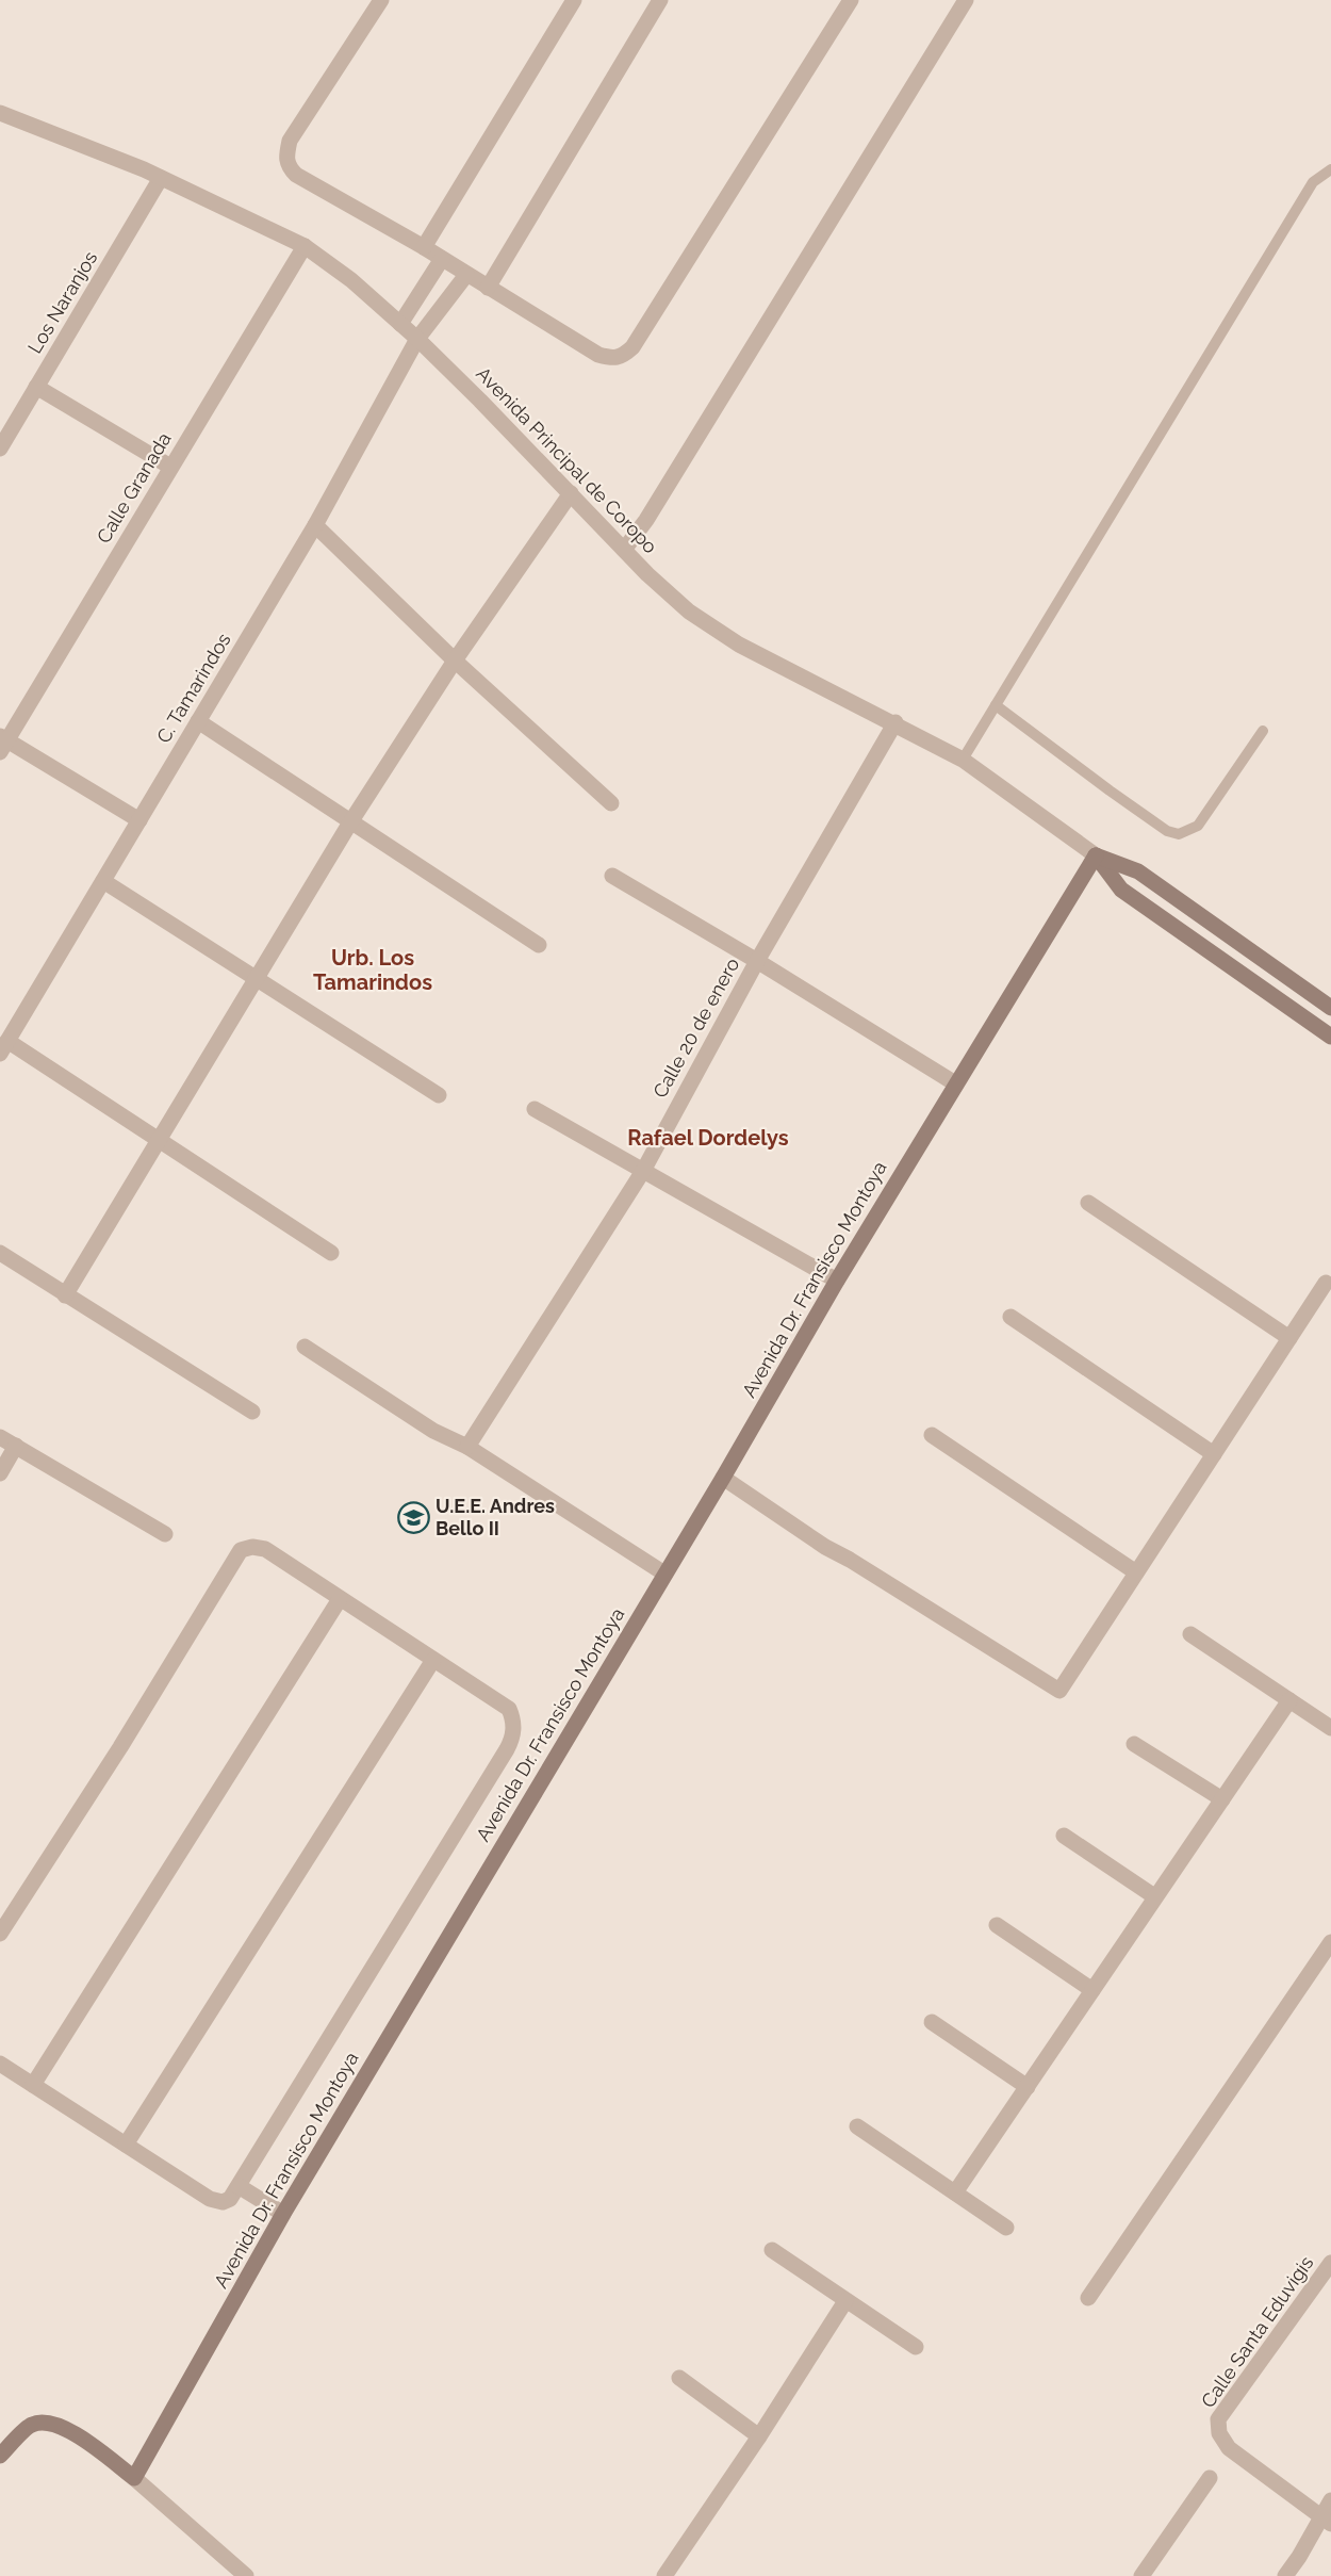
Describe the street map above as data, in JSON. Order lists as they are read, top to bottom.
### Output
{
  "streets": {
    "main road": ["Avenida Principal de Coropo", "Avenida Dr. Fransisco Montoya"],
    "street": [
      "Los Naranjos",
      "Calle Granada",
      "C. Tamarindos",
      "Calle 20 de enero",
      "Calle Santa Eduvigis"
    ]
  },
  "crossings": [
    ["Los Naranjos", "Avenida Principal de Coropo"],
    ["Avenida Principal de Coropo", "Calle Granada"],
    ["Avenida Principal de Coropo", "C. Tamarindos"],
    ["Avenida Principal de Coropo", "Calle 20 de enero"],
    ["Avenida Principal de Coropo", "Avenida Dr. Fransisco Montoya"]
  ],
  "districts": ["Urb. Los Tamarindos", "Rafael Dordelys"],
  "places": {
    "school or university": ["U.E.E. Andres Bello II"]
  }
}
